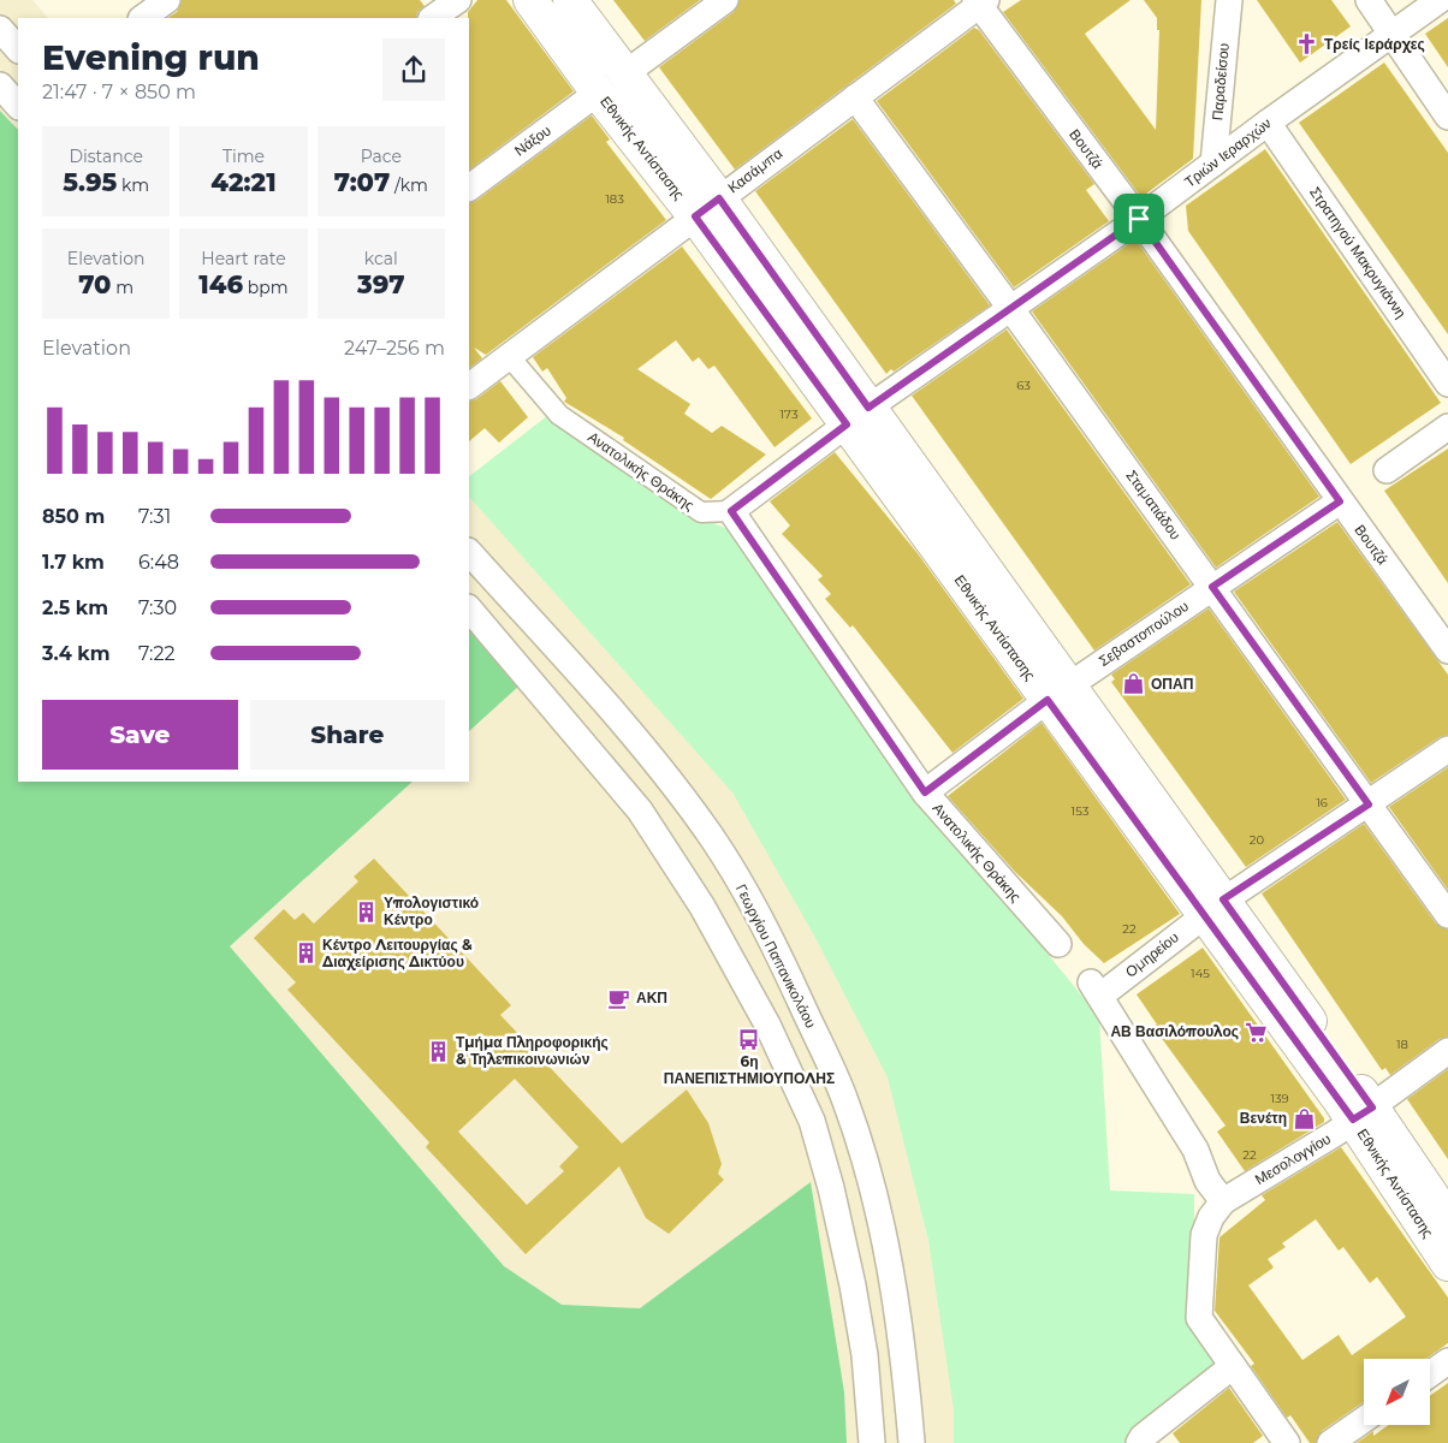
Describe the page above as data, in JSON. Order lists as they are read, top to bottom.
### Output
{
  "streets": {
    "main road": ["Εθνικής Αντίστασης"],
    "street": [
      "Παραδείσου",
      "Νάξου",
      "Βουτζά",
      "Τριών Ιεραρχών",
      "Κασάμπα",
      "Στρατηγού Μακρυγιάννη",
      "Ανατολικής Θράκης",
      "Σταματιάδου",
      "Σεβαστοπούλου",
      "Ομηρείου",
      "Γεωργίου Παπανικολάου",
      "Μεσολογγίου"
    ]
  },
  "crossings": [
    ["Παραδείσου", "Τριών Ιεραρχών"],
    ["Νάξου", "Εθνικής Αντίστασης"],
    ["Εθνικής Αντίστασης", "Τριών Ιεραρχών"],
    ["Εθνικής Αντίστασης", "Κασάμπα"],
    ["Εθνικής Αντίστασης", "Σεβαστοπούλου"],
    ["Εθνικής Αντίστασης", "Ομηρείου"],
    ["Εθνικής Αντίστασης", "Μεσολογγίου"],
    ["Βουτζά", "Τριών Ιεραρχών"],
    ["Βουτζά", "Κασάμπα"],
    ["Βουτζά", "Σεβαστοπούλου"],
    ["Τριών Ιεραρχών", "Στρατηγού Μακρυγιάννη"],
    ["Τριών Ιεραρχών", "Ανατολικής Θράκης"],
    ["Τριών Ιεραρχών", "Σταματιάδου"],
    ["Κασάμπα", "Ανατολικής Θράκης"],
    ["Κασάμπα", "Σταματιάδου"],
    ["Ανατολικής Θράκης", "Σεβαστοπούλου"],
    ["Σταματιάδου", "Σεβαστοπούλου"],
    ["Σταματιάδου", "Ομηρείου"],
    ["Ομηρείου", "Μεσολογγίου"]
  ],
  "places": {
    "church": ["Τρείς Ιεράρχες"],
    "shop": ["ΟΠΑΠ", "Βενέτη"],
    "building": ["Υπολογιστικό Κέντρο", "Κέντρο Λειτουργίας & Διαχείρισης Δικτύου", "Τμήμα Πληροφορικής & Τηλεπικοινωνιών"],
    "cafe": ["ΑΚΠ"],
    "supermarket": ["ΑΒ Βασιλόπουλος"],
    "bus stop": ["6η ΠΑΝΕΠΙΣΤΗΜΙΟΥΠΟΛΗΣ"]
  },
  "house_numbers": [
    "183",
    "63",
    "173",
    "16",
    "153",
    "20",
    "22",
    "145",
    "18",
    "139",
    "22"
  ],
  "north": "bottom left",
  "page": {
    "heading": ["Evening run", "21:47 · 7 × 850 m"],
    "stats": [
      ["Distance", "5.95 km"],
      ["Time", "42:21"],
      ["Pace", "7:07 /km"],
      ["Elevation", "70 m"],
      ["Heart rate", "146 bpm"],
      ["kcal", "397"]
    ],
    "chart": ["Elevation", "247–256 m"],
    "list": [
      {
        "name": "850 m",
        "note": "7:31"
      },
      {
        "name": "1.7 km",
        "note": "6:48"
      },
      {
        "name": "2.5 km",
        "note": "7:30"
      },
      {
        "name": "3.4 km",
        "note": "7:22"
      }
    ],
    "buttons": ["Save", "Share"]
  }
}
